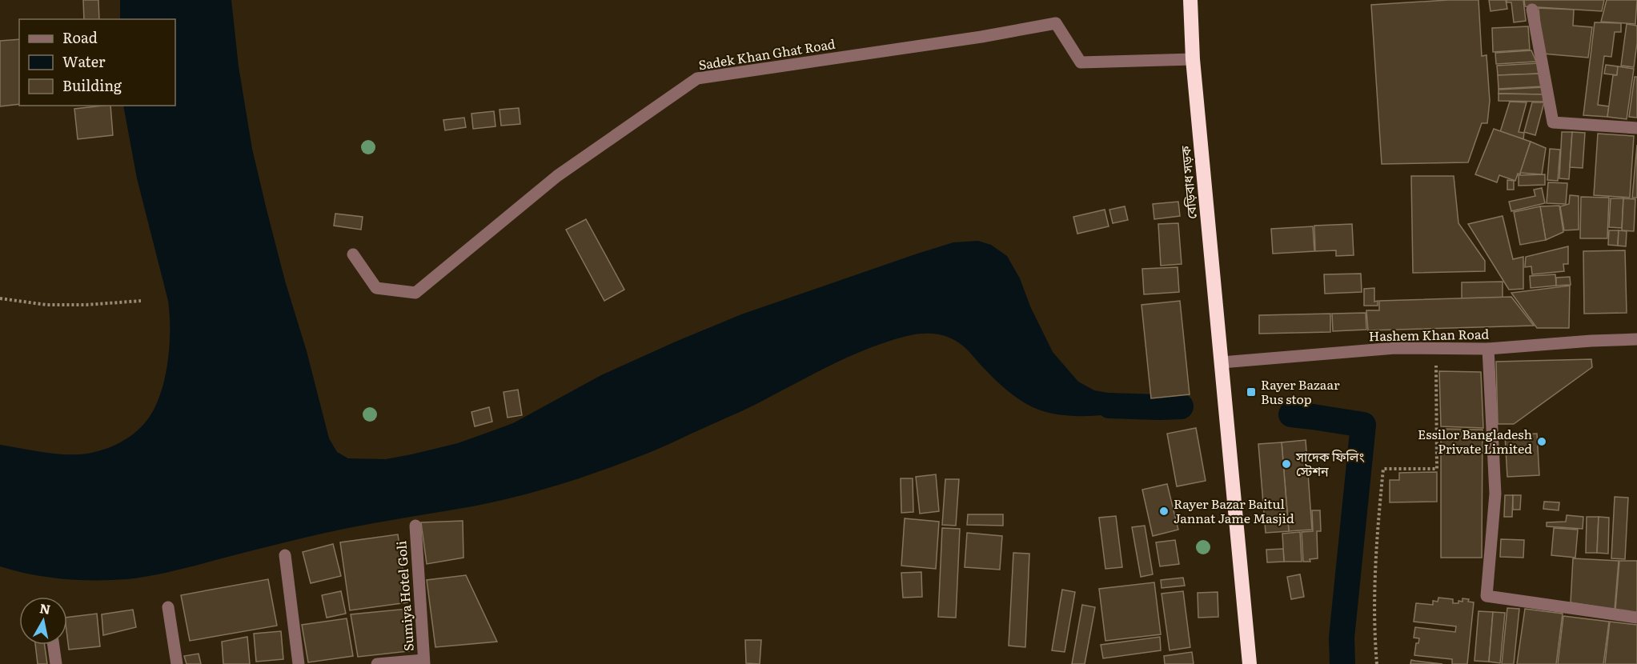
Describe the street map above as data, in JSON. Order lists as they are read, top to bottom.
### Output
{
  "streets": {
    "highway": ["বেড়িবাধ সড়ক"],
    "street": ["Sadek Khan Ghat Road", "Hashem Khan Road", "Sumiya Hotel Goli"]
  },
  "crossings": [
    ["Sadek Khan Ghat Road", "বেড়িবাধ সড়ক"],
    ["বেড়িবাধ সড়ক", "Hashem Khan Road"]
  ],
  "places": {
    "transit": ["Rayer Bazaar Bus stop"],
    "other": ["Essilor Bangladesh Private Limited", "সাদেক ফিলিং স্টেশন", "Rayer Bazar Baitul Jannat Jame Masjid"]
  },
  "legend": ["Road", "Water", "Building"],
  "north": "top"
}
